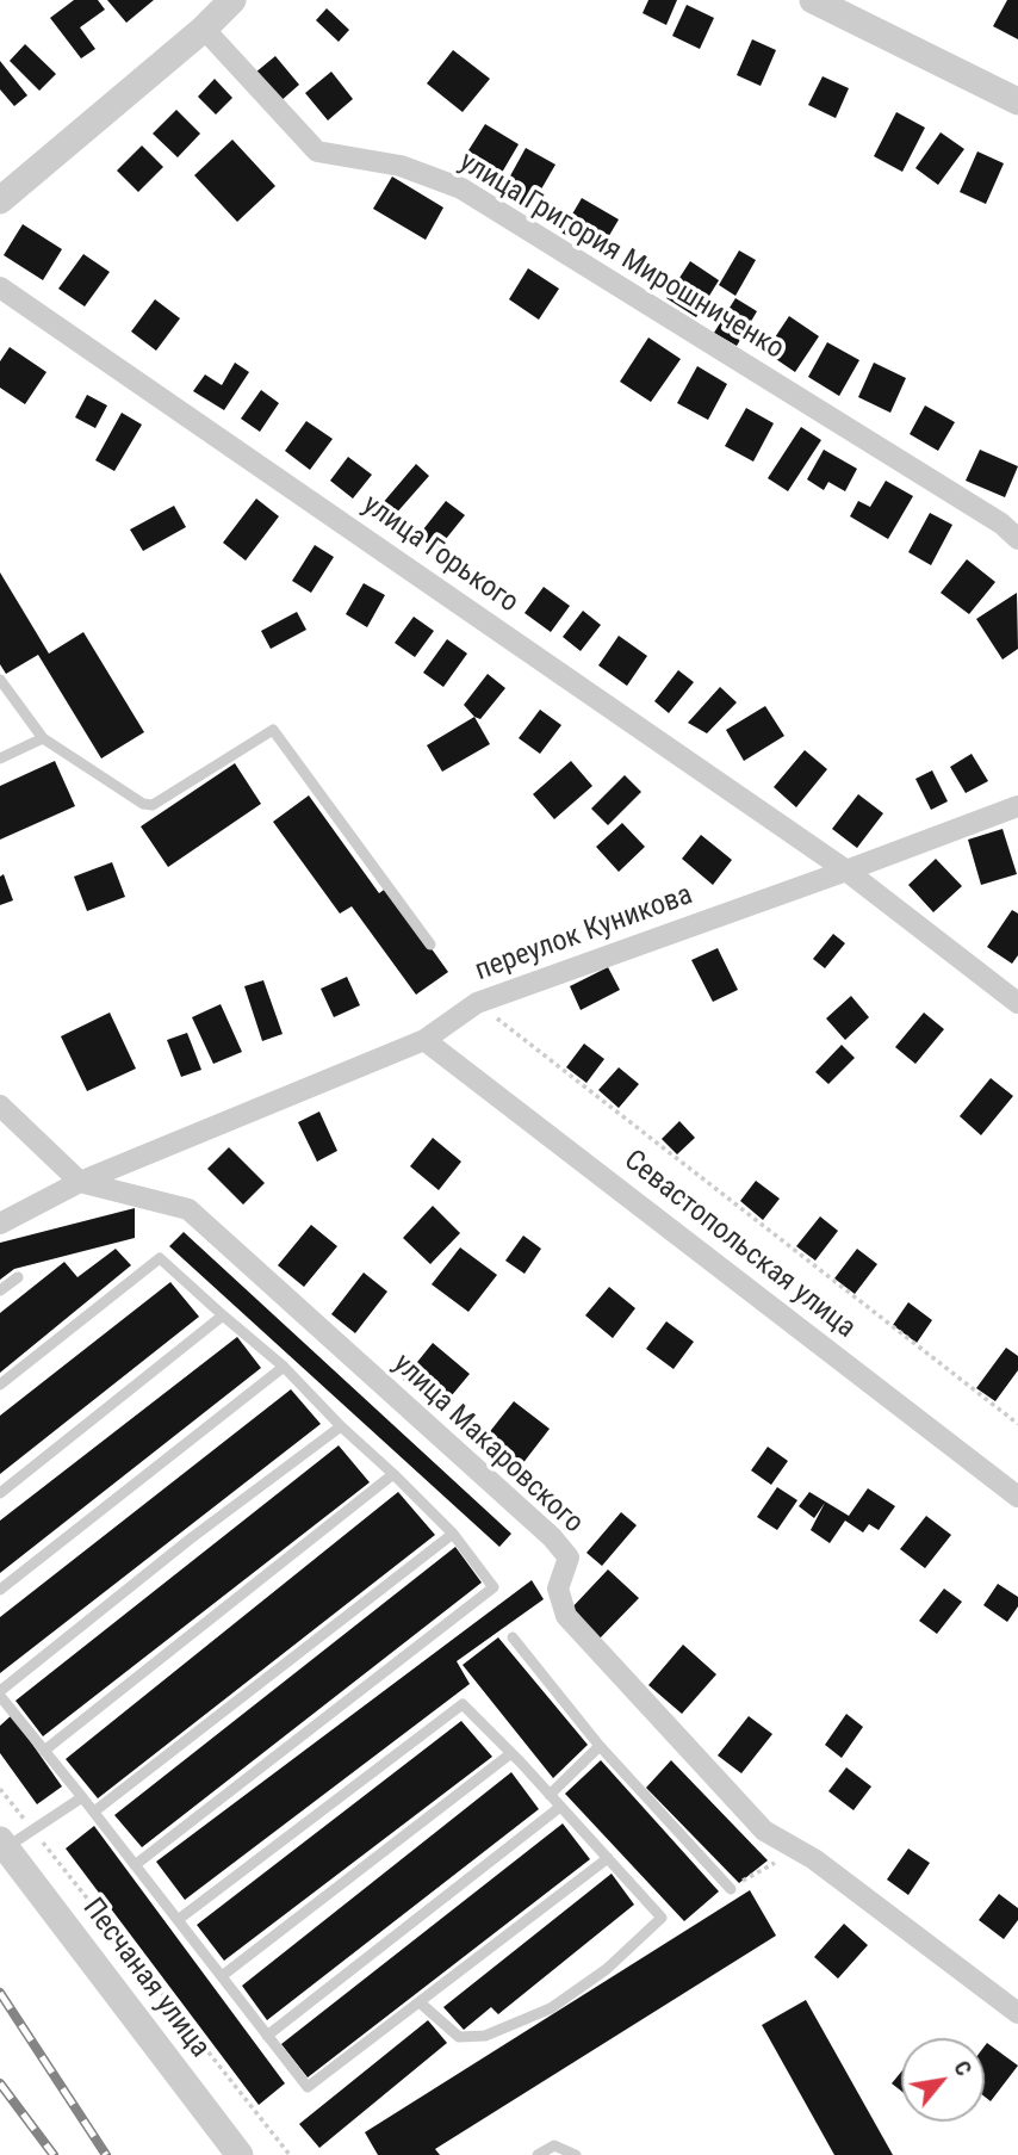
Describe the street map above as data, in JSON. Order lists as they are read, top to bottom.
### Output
{
  "streets": {
    "street": [
      "улица Григория Мирошниченко",
      "улица Горького",
      "переулок Куникова",
      "Севастопольская улица",
      "улица Макаровского",
      "Песчаная улица"
    ]
  },
  "crossings": [
    ["улица Горького", "переулок Куникова"],
    ["переулок Куникова", "Севастопольская улица"],
    ["переулок Куникова", "улица Макаровского"]
  ],
  "north": "top right"
}
